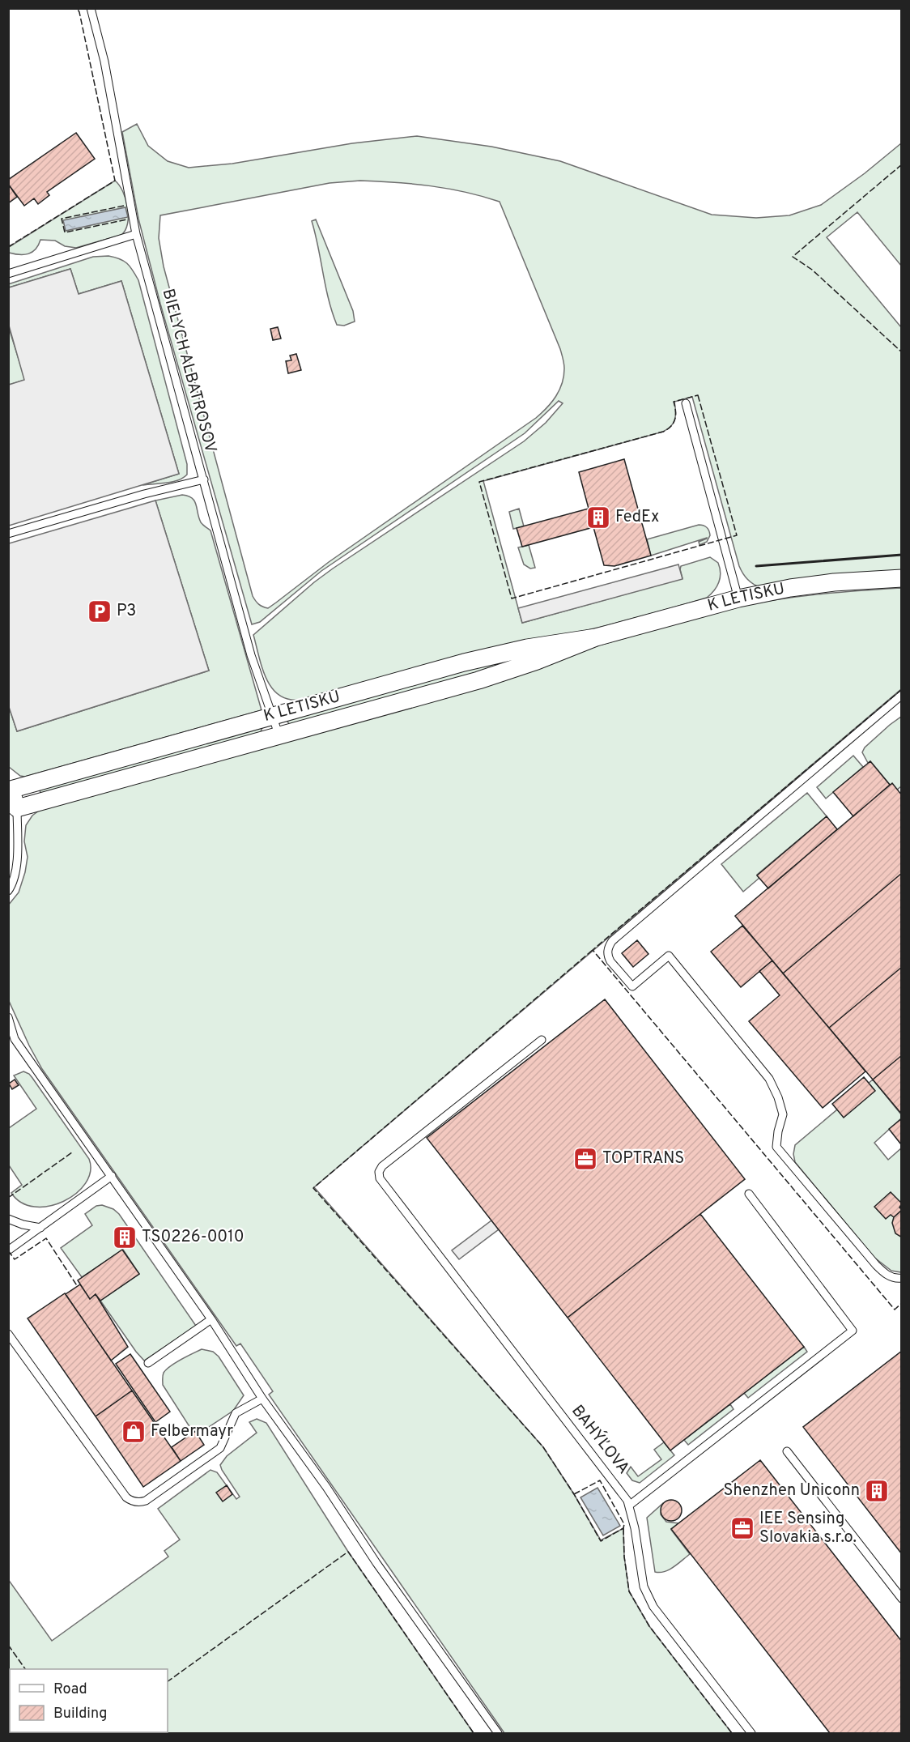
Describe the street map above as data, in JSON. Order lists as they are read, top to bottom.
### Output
{
  "streets": {
    "street": ["K LETISKU"],
    "lane": ["BIELYCH ALBATROSOV", "BAHÝĽOVA"]
  },
  "crossings": [
    ["BIELYCH ALBATROSOV", "K LETISKU"]
  ],
  "places": {
    "building": ["FedEx", "TS0226-0010", "Shenzhen Uniconn"],
    "parking": ["P3"],
    "office": ["TOPTRANS", "IEE Sensing Slovakia s.r.o."],
    "shop": ["Felbermayr"]
  },
  "legend": ["Road", "Building"]
}
